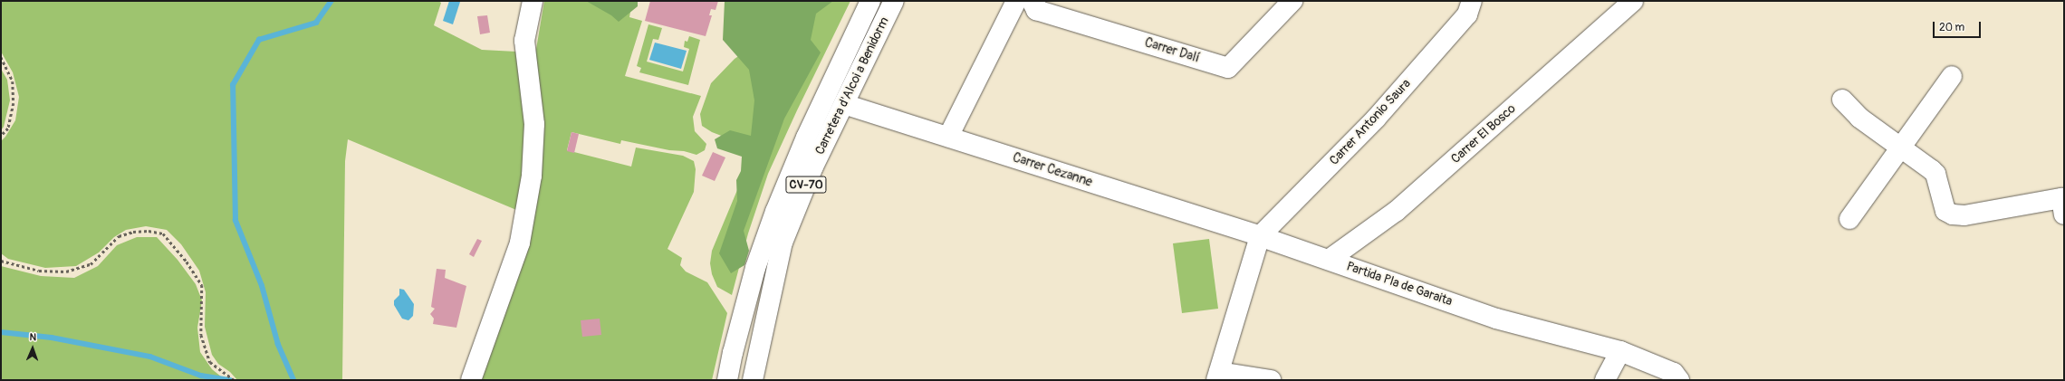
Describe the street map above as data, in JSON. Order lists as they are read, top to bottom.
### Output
{
  "streets": {
    "street": [
      "Carrer Dalí",
      "Carretera d'Alcoi a Benidorm",
      "Carrer Antonio Saura",
      "Carrer El Bosco",
      "Carrer Cezanne",
      "CV-70",
      "Partida Pla de Garaita"
    ]
  },
  "crossings": [
    ["Carretera d'Alcoi a Benidorm", "Carrer Cezanne"],
    ["Carrer Antonio Saura", "Carrer Cezanne"],
    ["Carrer Antonio Saura", "Partida Pla de Garaita"],
    ["Carrer El Bosco", "Partida Pla de Garaita"],
    ["Carrer Cezanne", "Partida Pla de Garaita"]
  ],
  "scale_bar": "20 m",
  "north": "top"
}
